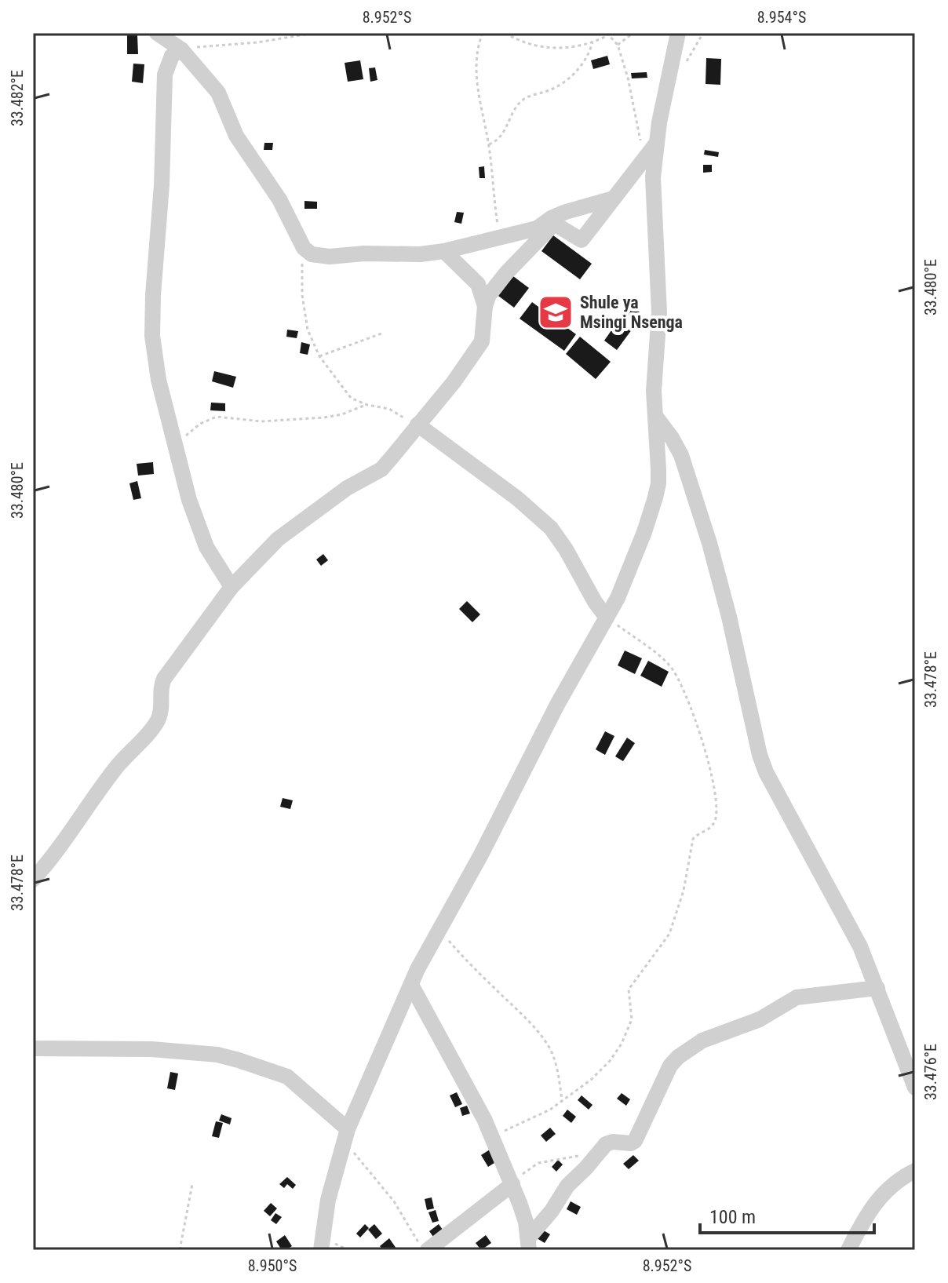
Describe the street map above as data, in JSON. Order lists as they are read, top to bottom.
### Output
{
  "places": {
    "school or university": ["Shule ya Msingi Nsenga"]
  },
  "scale_bar": "100 m",
  "coordinates": [
    "8.952°S",
    "8.954°S",
    "33.482°E",
    "33.480°E",
    "33.478°E",
    "33.476°E",
    "8.950°S"
  ]
}
